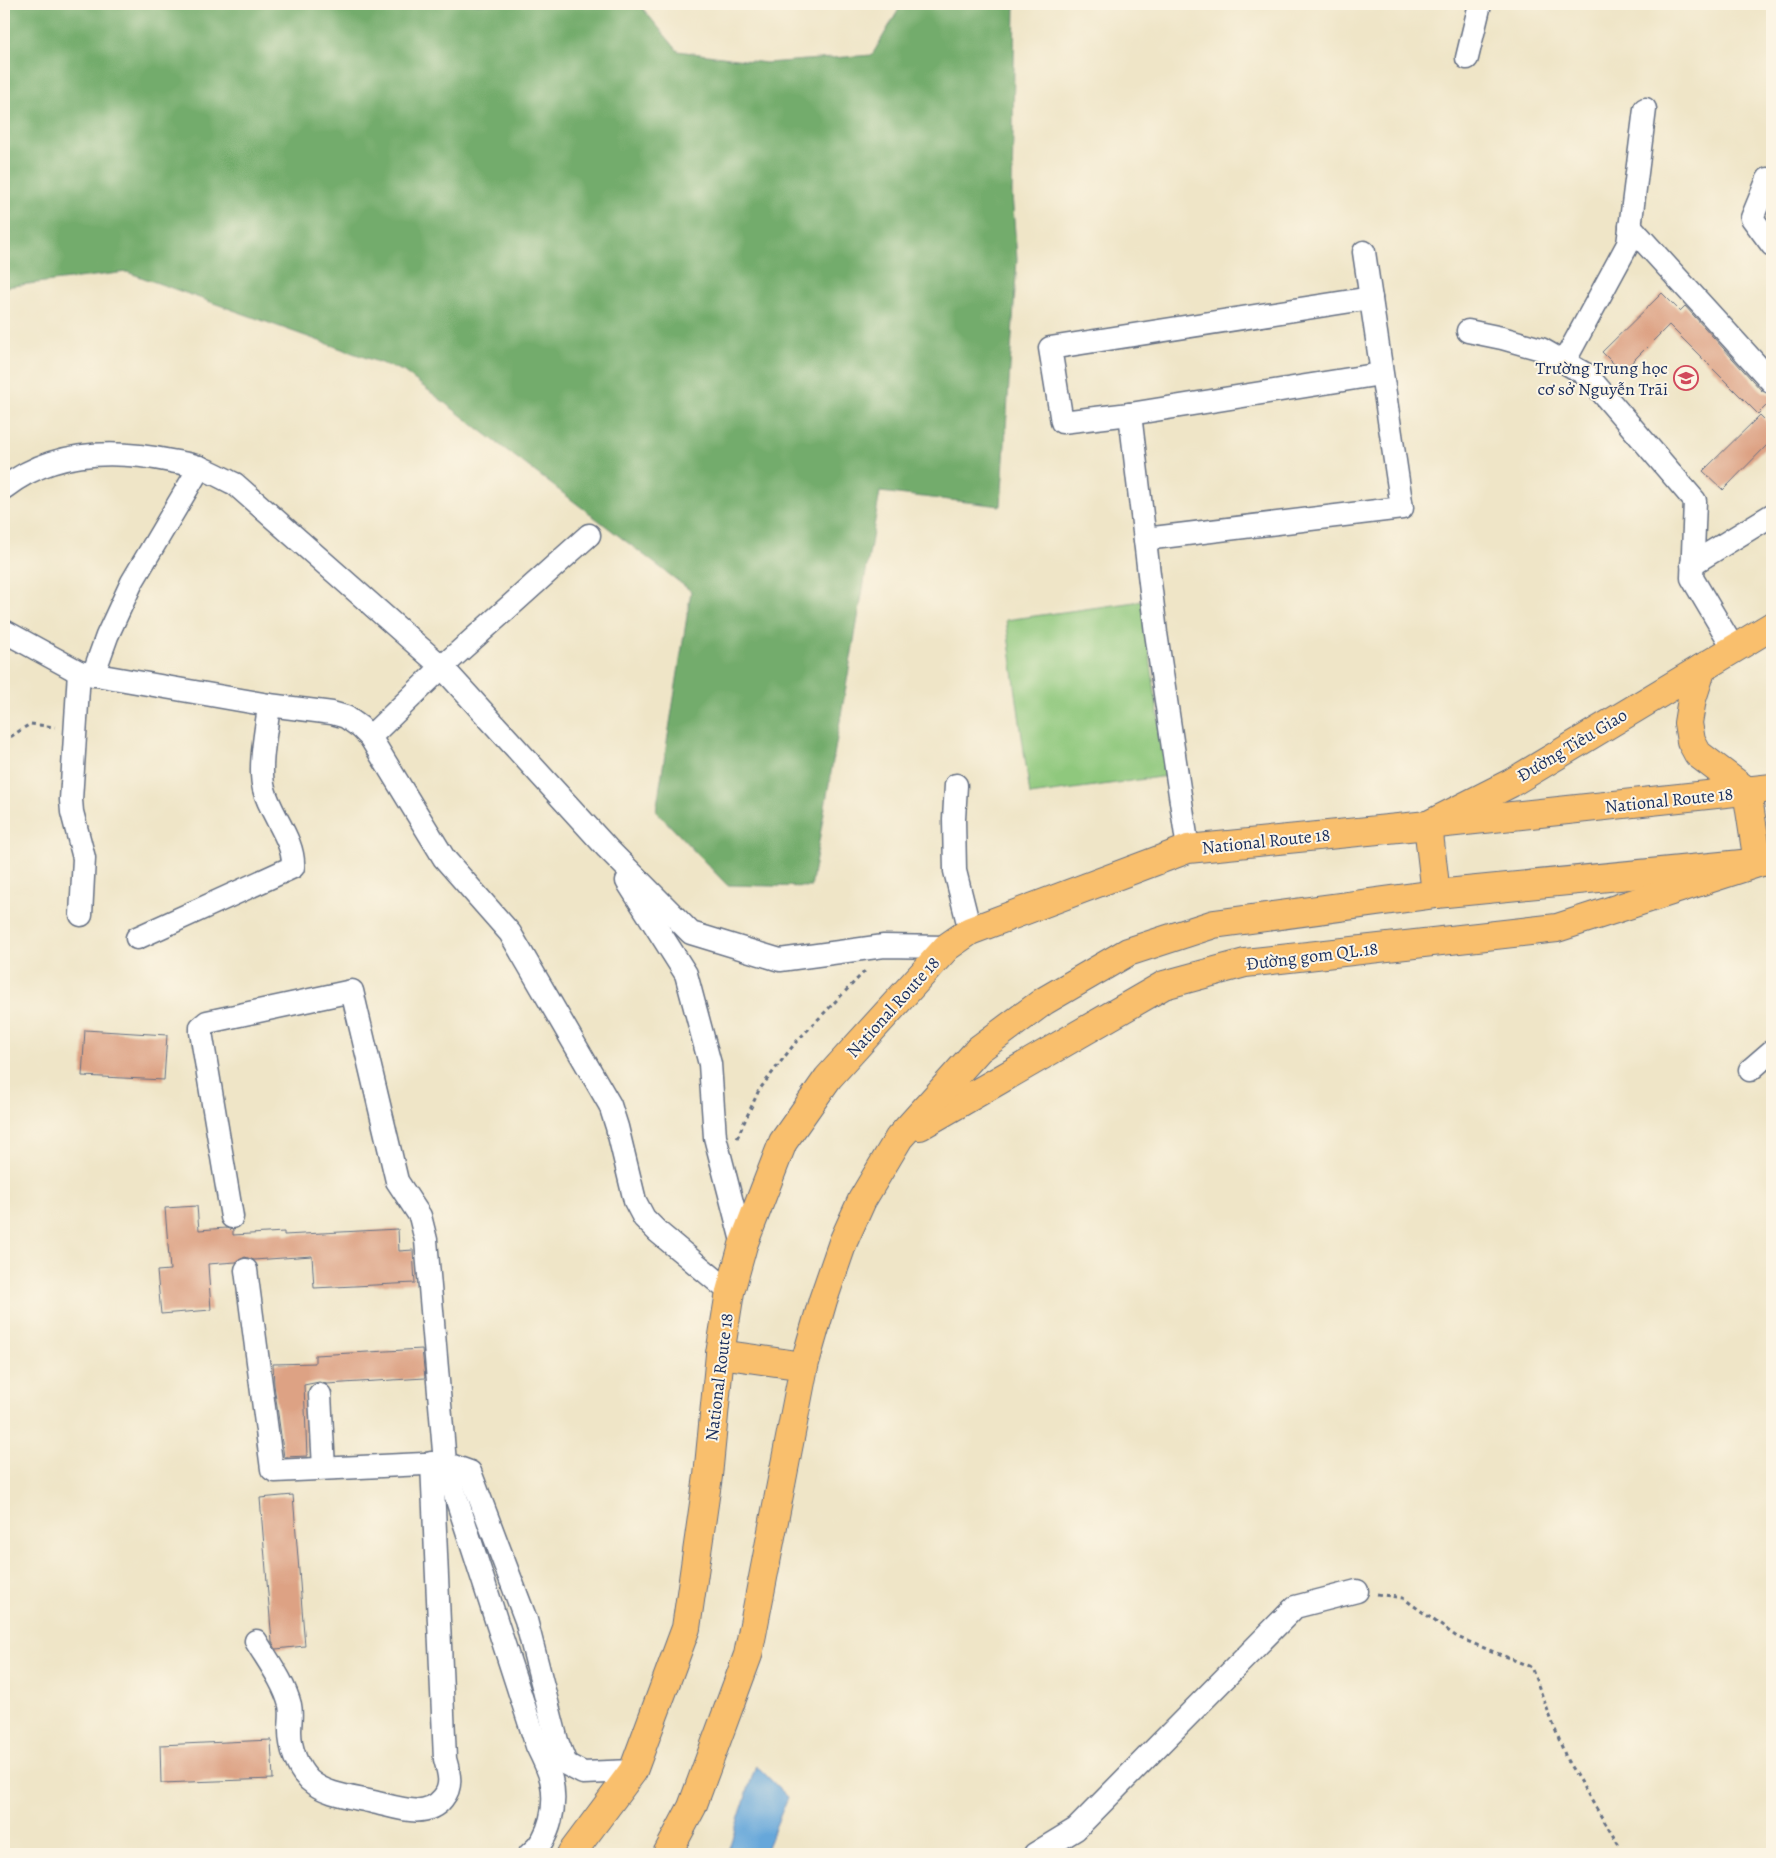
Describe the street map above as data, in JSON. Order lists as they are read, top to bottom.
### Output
{
  "streets": {
    "main road": ["Đường Tiêu Giao", "National Route 18", "Đường gom QL.18"]
  },
  "crossings": [
    ["Đường Tiêu Giao", "National Route 18"]
  ],
  "places": {
    "school or university": ["Trường Trung học cơ sở Nguyễn Trãi"]
  }
}
